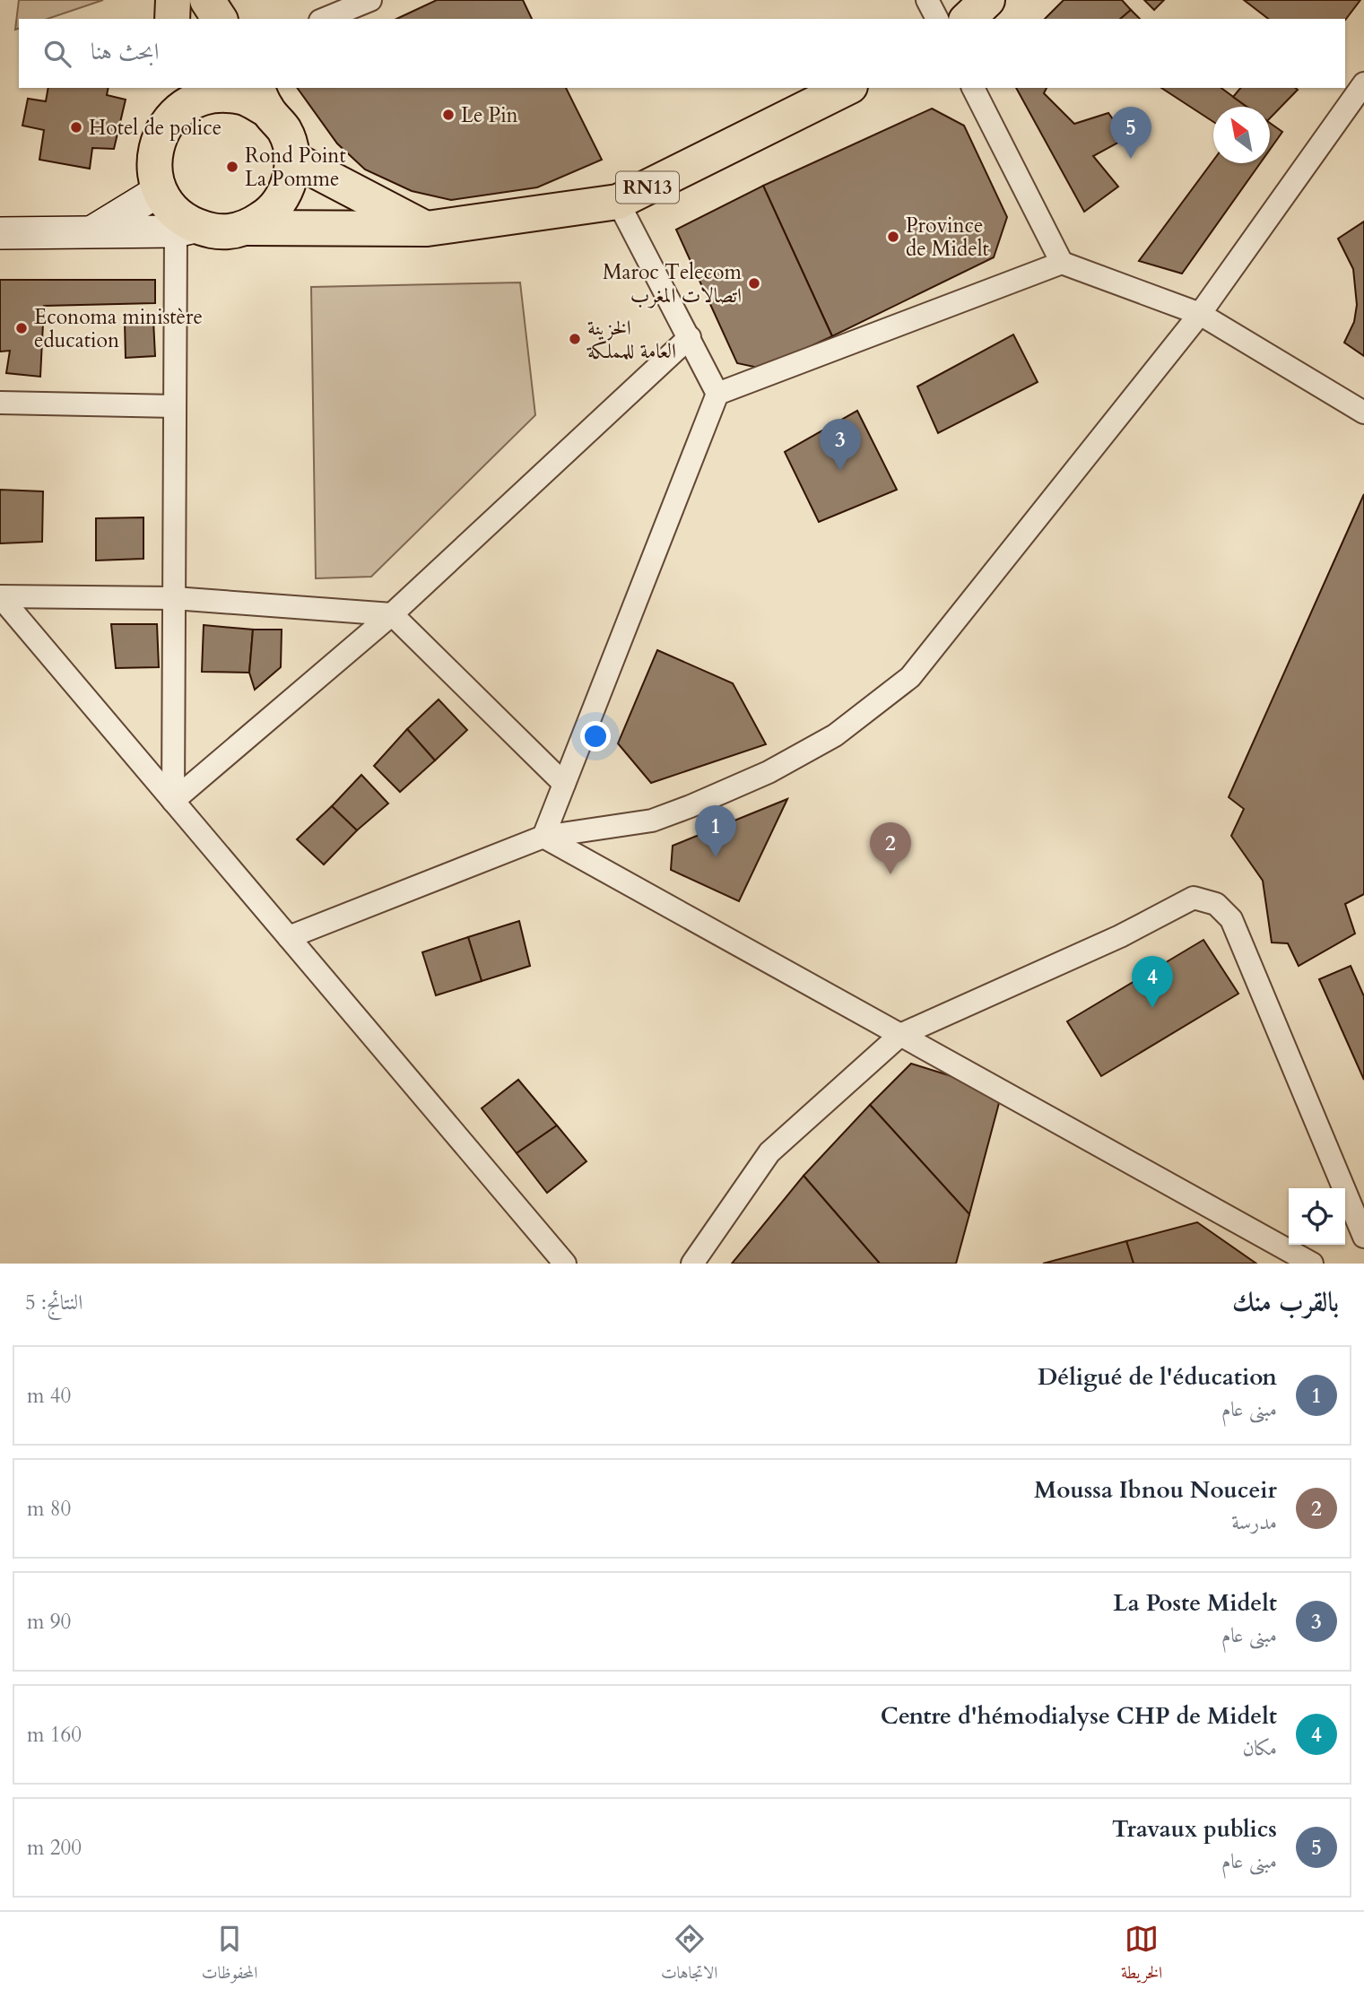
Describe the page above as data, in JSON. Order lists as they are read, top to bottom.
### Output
{
  "streets": {
    "main road": ["RN13"]
  },
  "places": [
    "Le Pin",
    "Hotel de police",
    "Rond Point La Pomme",
    "Province de Midelt",
    "Maroc Telecom اتصالات المغرب",
    "Economa ministère education",
    "الخزينة العامة للمملكة"
  ],
  "north": "top left",
  "page": {
    "search": "ابحث هنا",
    "pins": [
      "5",
      "3",
      "1",
      "2",
      "4"
    ],
    "heading": ["بالقرب منك", "النتائج: 5"],
    "list": [
      {
        "mark": "1",
        "name": "Déligué de l'éducation",
        "note": "مبنى عام",
        "value": "40 m"
      },
      {
        "mark": "2",
        "name": "Moussa Ibnou Nouceir",
        "note": "مدرسة",
        "value": "80 m"
      },
      {
        "mark": "3",
        "name": "La Poste Midelt",
        "note": "مبنى عام",
        "value": "90 m"
      },
      {
        "mark": "4",
        "name": "Centre d'hémodialyse CHP de Midelt",
        "note": "مكان",
        "value": "160 m"
      },
      {
        "mark": "5",
        "name": "Travaux publics",
        "note": "مبنى عام",
        "value": "200 m"
      }
    ],
    "nav": ["الخريطة", "الاتجاهات", "المحفوظات"]
  }
}
